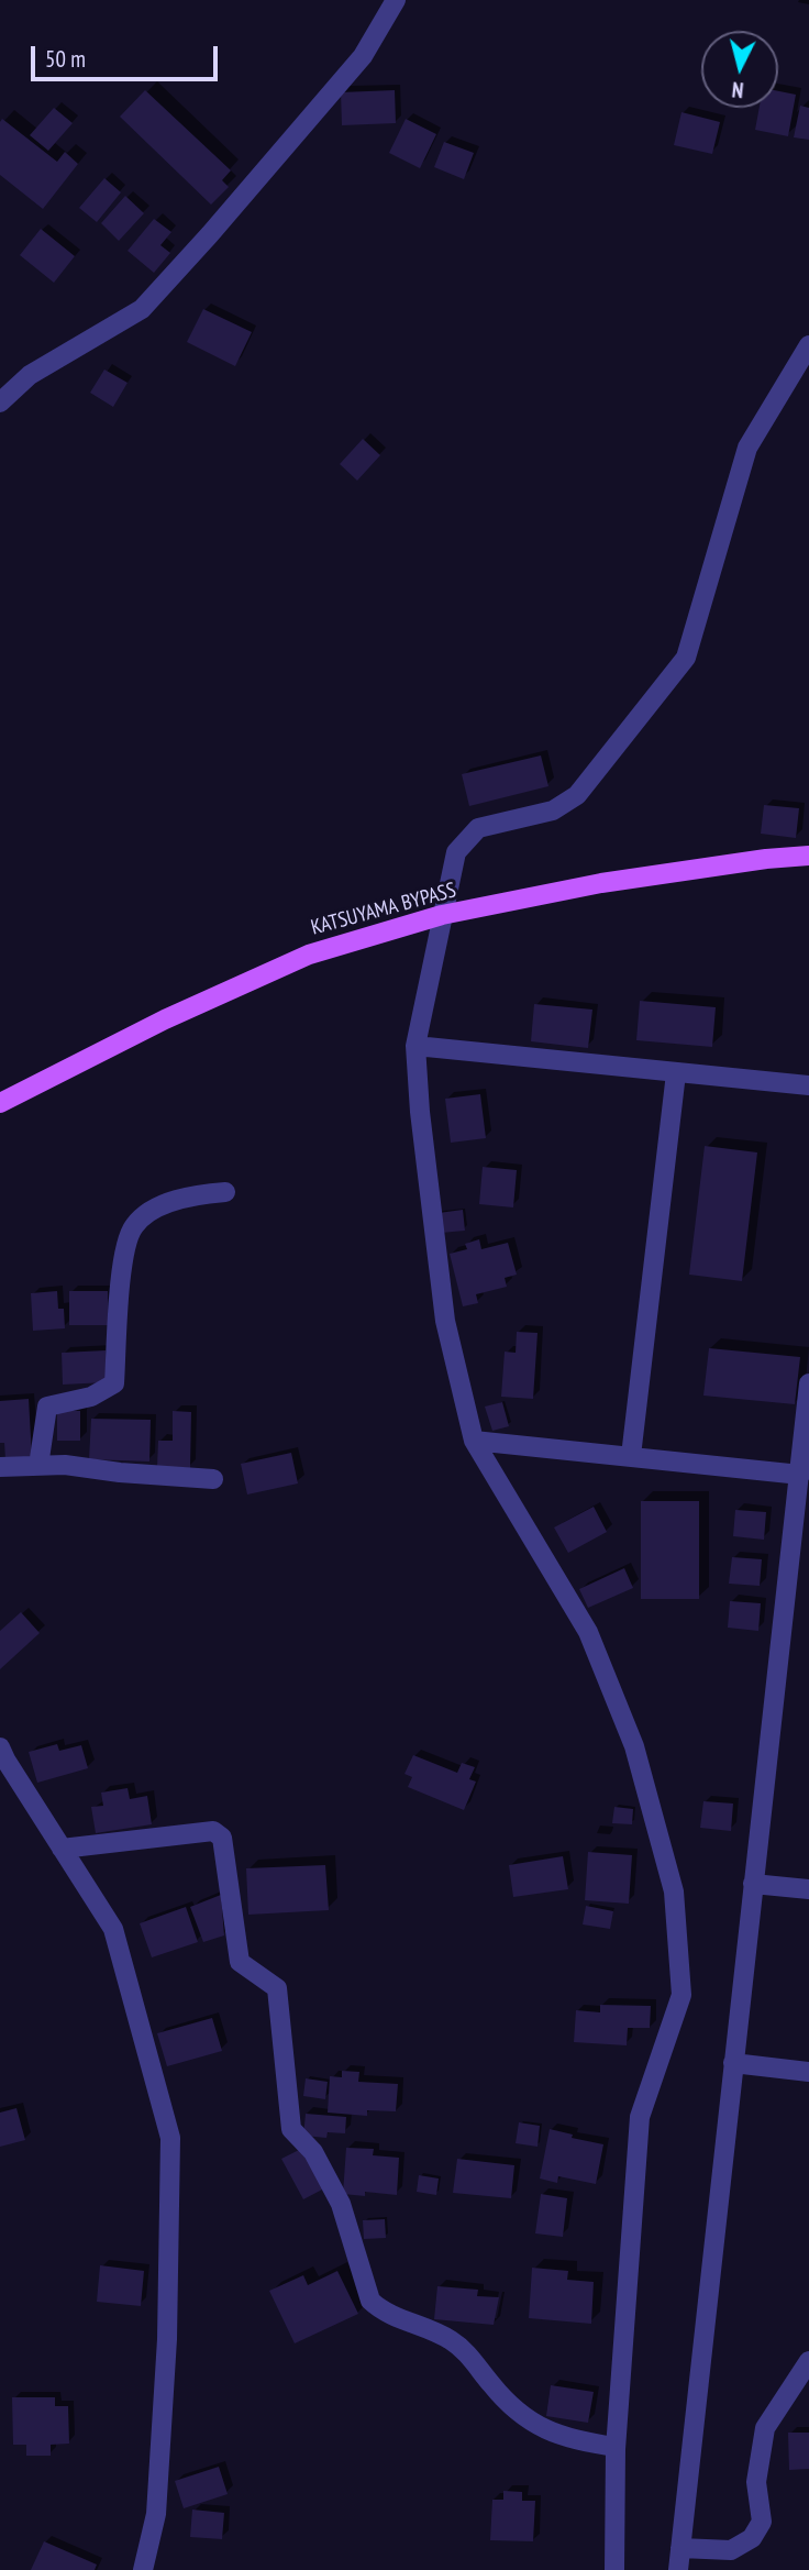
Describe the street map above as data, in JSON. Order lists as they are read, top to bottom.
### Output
{
  "streets": {
    "main road": ["KATSUYAMA BYPASS"]
  },
  "scale_bar": "50 m",
  "north": "bottom"
}
